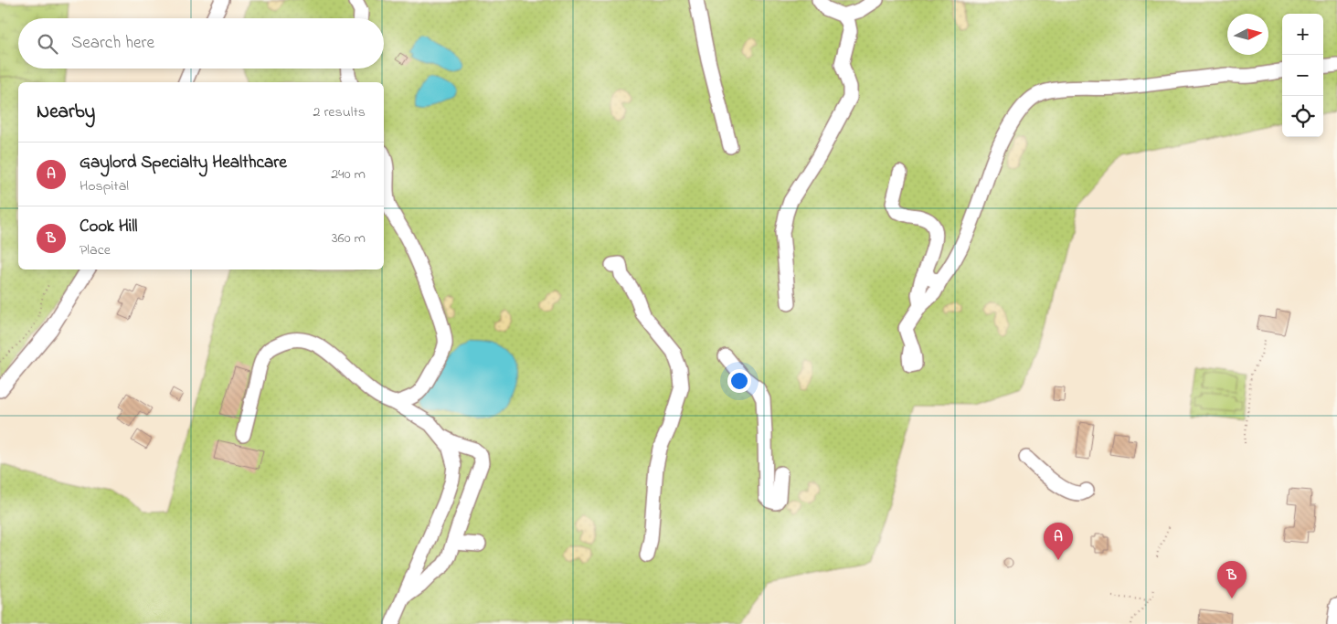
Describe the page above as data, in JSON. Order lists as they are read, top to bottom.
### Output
{
  "north": "right",
  "page": {
    "map_buttons": ["+", "−"],
    "search": "Search here",
    "heading": ["Nearby", "2 results"],
    "list": [
      {
        "mark": "A",
        "name": "Gaylord Specialty Healthcare",
        "note": "Hospital",
        "value": "240 m"
      },
      {
        "mark": "B",
        "name": "Cook Hill",
        "note": "Place",
        "value": "360 m"
      }
    ],
    "pins": ["A", "B"]
  }
}
